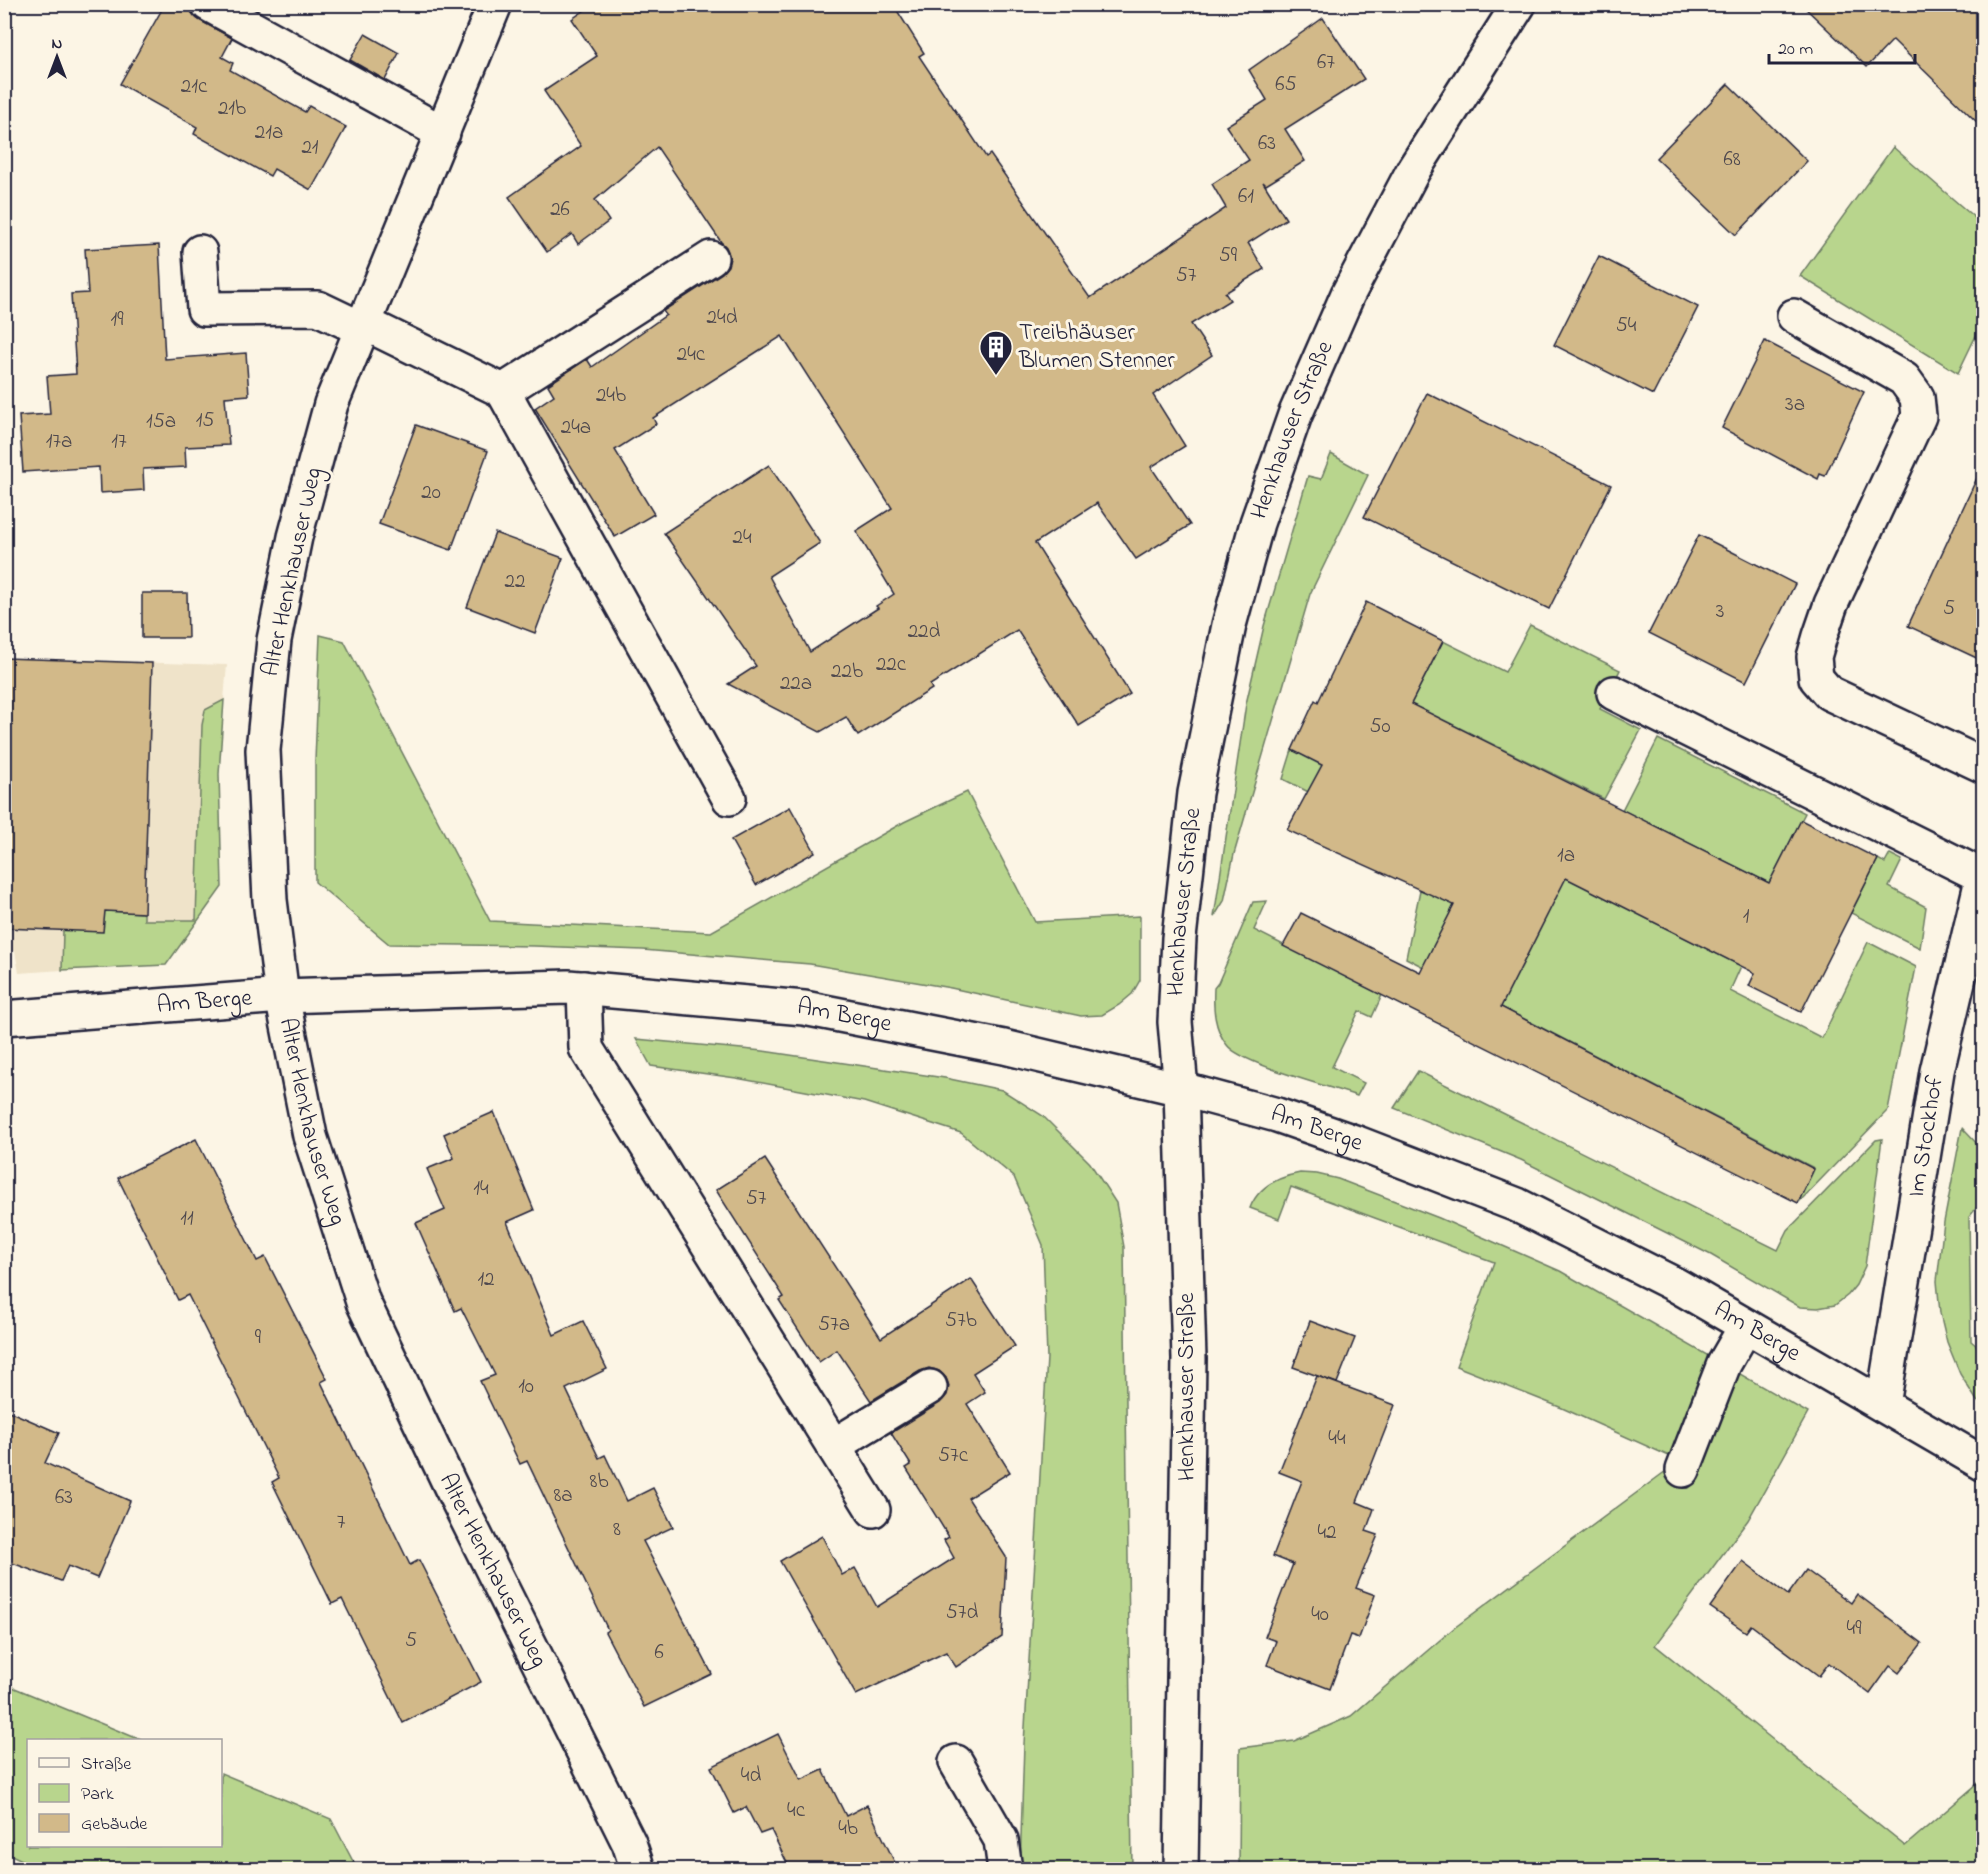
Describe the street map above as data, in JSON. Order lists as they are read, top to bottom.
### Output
{
  "streets": {
    "street": [
      "Henkhauser Straße",
      "Alter Henkhauser Weg",
      "Am Berge",
      "Im Stockhof"
    ]
  },
  "crossings": [
    ["Henkhauser Straße", "Am Berge"],
    ["Alter Henkhauser Weg", "Am Berge"],
    ["Am Berge", "Im Stockhof"]
  ],
  "places": {
    "building": ["Treibhäuser Blumen Stenner"]
  },
  "house_numbers": [
    "67",
    "65",
    "21c",
    "21b",
    "21a",
    "63",
    "21",
    "68",
    "61",
    "26",
    "59",
    "57",
    "24d",
    "19",
    "54",
    "24c",
    "24b",
    "3a",
    "15",
    "15a",
    "24a",
    "17a",
    "17",
    "20",
    "24",
    "22",
    "5",
    "3",
    "22d",
    "22c",
    "22b",
    "22a",
    "50",
    "1a",
    "1",
    "14",
    "57",
    "11",
    "12",
    "57b",
    "57a",
    "9",
    "10",
    "44",
    "57c",
    "8b",
    "8a",
    "63",
    "7",
    "8",
    "42",
    "57d",
    "40",
    "49",
    "5",
    "6",
    "4d",
    "4c",
    "4b"
  ],
  "legend": ["Straße", "Park", "Gebäude"],
  "scale_bar": "20 m",
  "north": "top"
}
